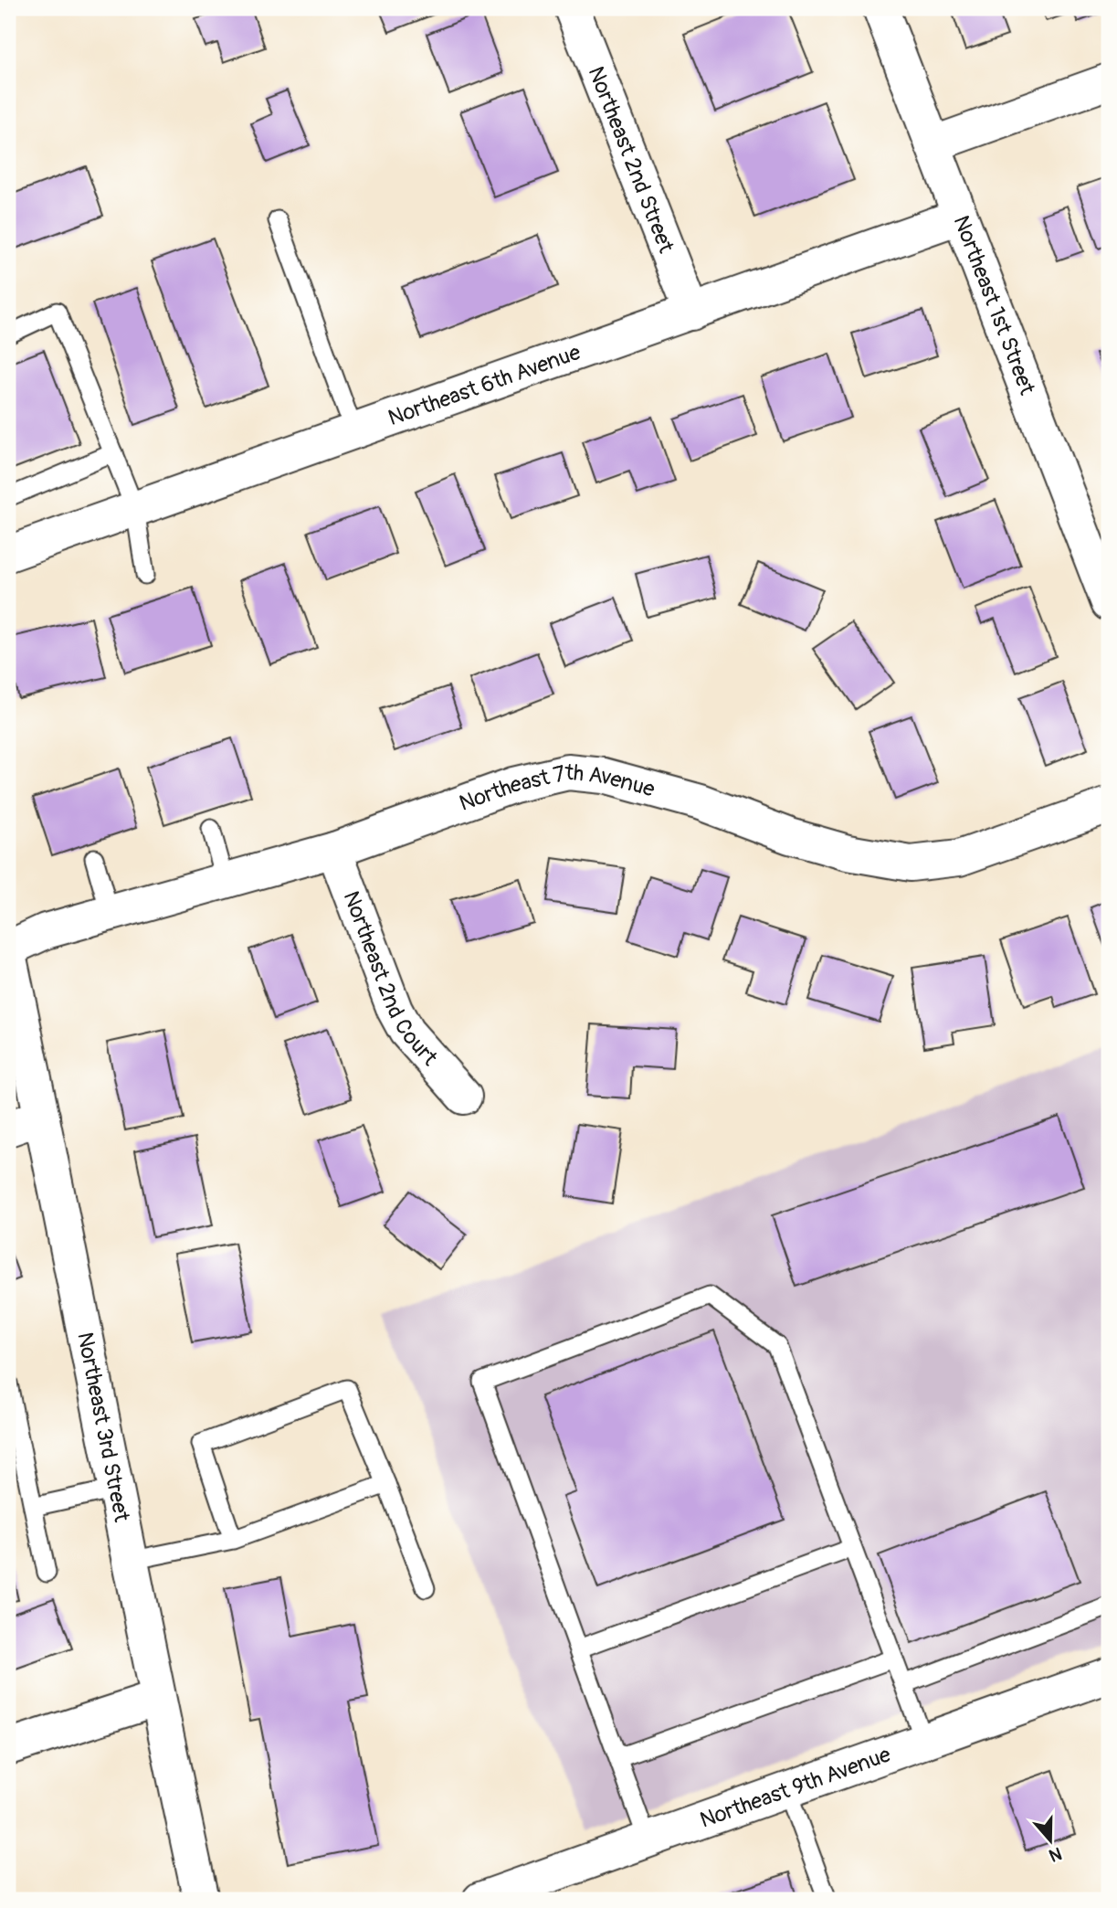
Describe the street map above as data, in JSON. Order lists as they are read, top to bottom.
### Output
{
  "streets": {
    "street": [
      "Northeast 2nd Street",
      "Northeast 1st Street",
      "Northeast 6th Avenue",
      "Northeast 7th Avenue",
      "Northeast 2nd Court",
      "Northeast 3rd Street",
      "Northeast 9th Avenue"
    ]
  },
  "crossings": [
    ["Northeast 2nd Street", "Northeast 6th Avenue"],
    ["Northeast 1st Street", "Northeast 6th Avenue"],
    ["Northeast 7th Avenue", "Northeast 2nd Court"]
  ],
  "north": "bottom"
}
